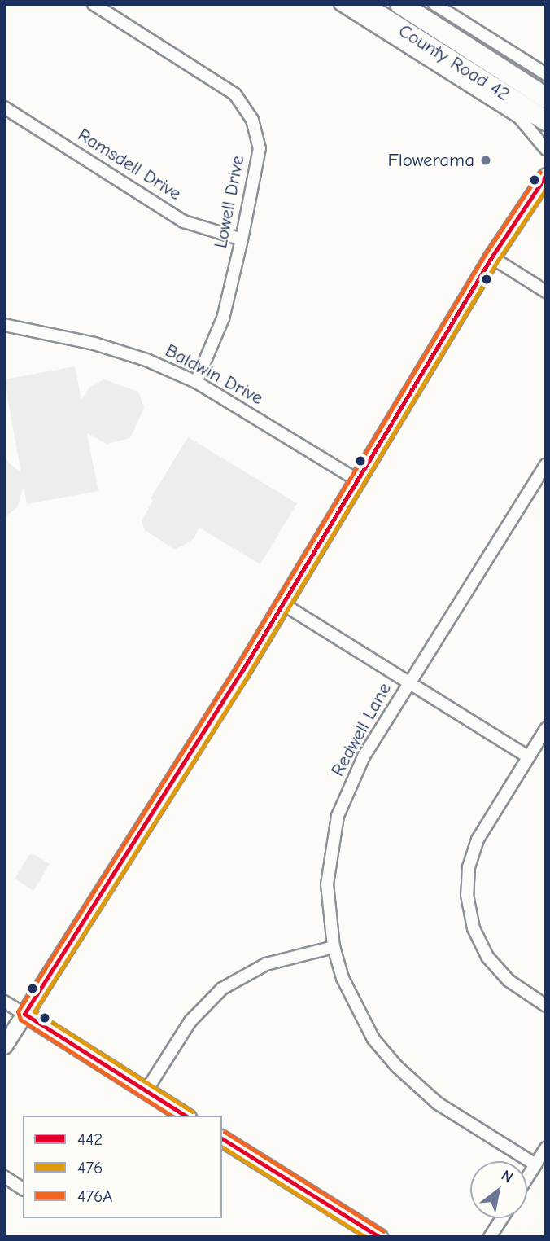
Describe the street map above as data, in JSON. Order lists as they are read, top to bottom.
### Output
{
  "streets": {
    "highway": ["County Road 42"],
    "street": [
      "Ramsdell Drive",
      "Lowell Drive",
      "Baldwin Drive",
      "Redwell Lane"
    ]
  },
  "crossings": [
    ["Ramsdell Drive", "Lowell Drive"],
    ["Lowell Drive", "Baldwin Drive"]
  ],
  "places": ["Flowerama"],
  "lines": ["transit line 476A", "transit line 442", "transit line 476"],
  "legend": ["442", "476", "476A"],
  "north": "top right"
}
